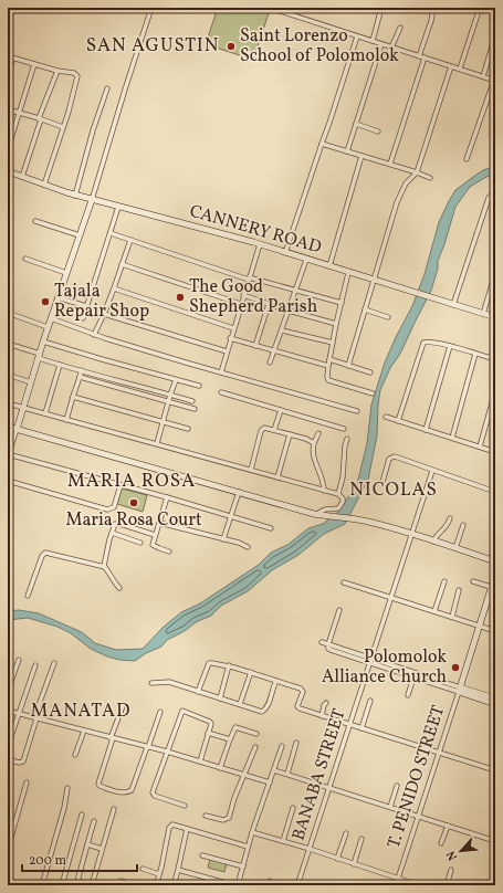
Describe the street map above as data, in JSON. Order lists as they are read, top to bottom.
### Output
{
  "streets": {
    "street": ["CANNERY ROAD", "BANABA STREET", "T. PENIDO STREET"]
  },
  "districts": [
    "SAN AGUSTIN",
    "MARIA ROSA",
    "NICOLAS",
    "MANATAD"
  ],
  "places": [
    "Saint Lorenzo School of Polomolok",
    "The Good Shepherd Parish",
    "Tajala Repair Shop",
    "Maria Rosa Court",
    "Polomolok Alliance Church"
  ],
  "scale_bar": "200 m",
  "north": "bottom left"
}
